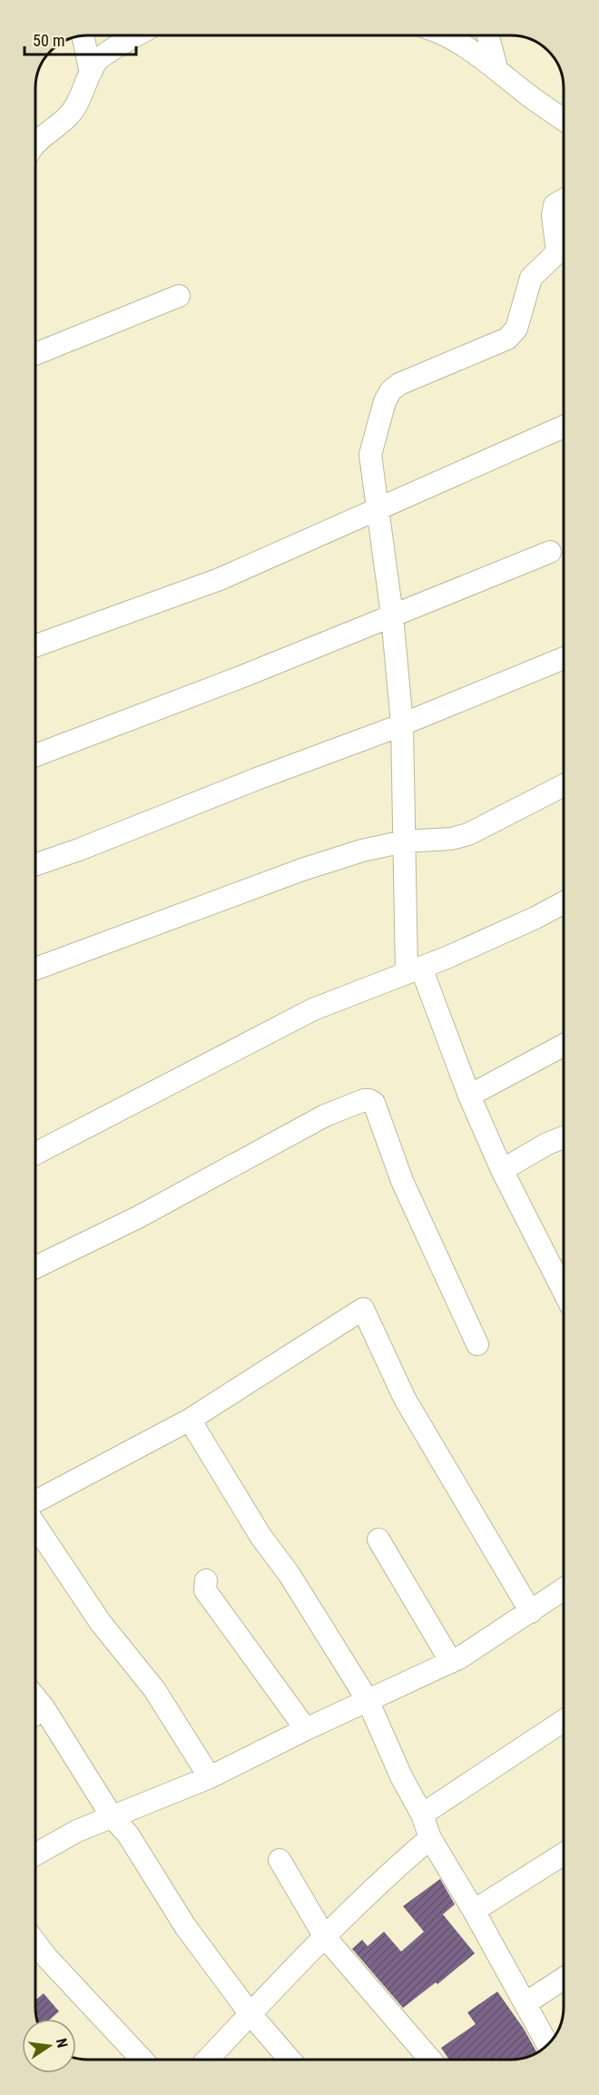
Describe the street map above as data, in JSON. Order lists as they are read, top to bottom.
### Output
{
  "scale_bar": "50 m",
  "north": "right"
}
